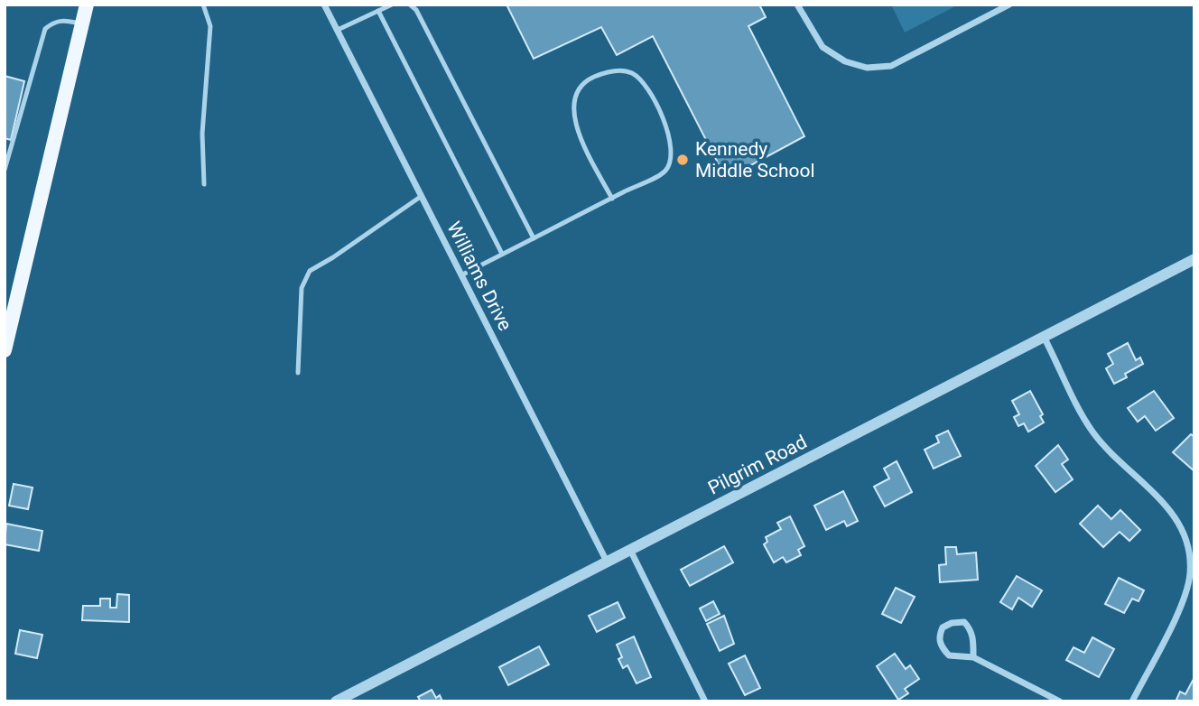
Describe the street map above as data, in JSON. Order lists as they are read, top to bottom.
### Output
{
  "streets": {
    "street": ["Williams Drive", "Pilgrim Road"]
  },
  "crossings": [
    ["Williams Drive", "Pilgrim Road"]
  ],
  "places": ["Kennedy Middle School"]
}
